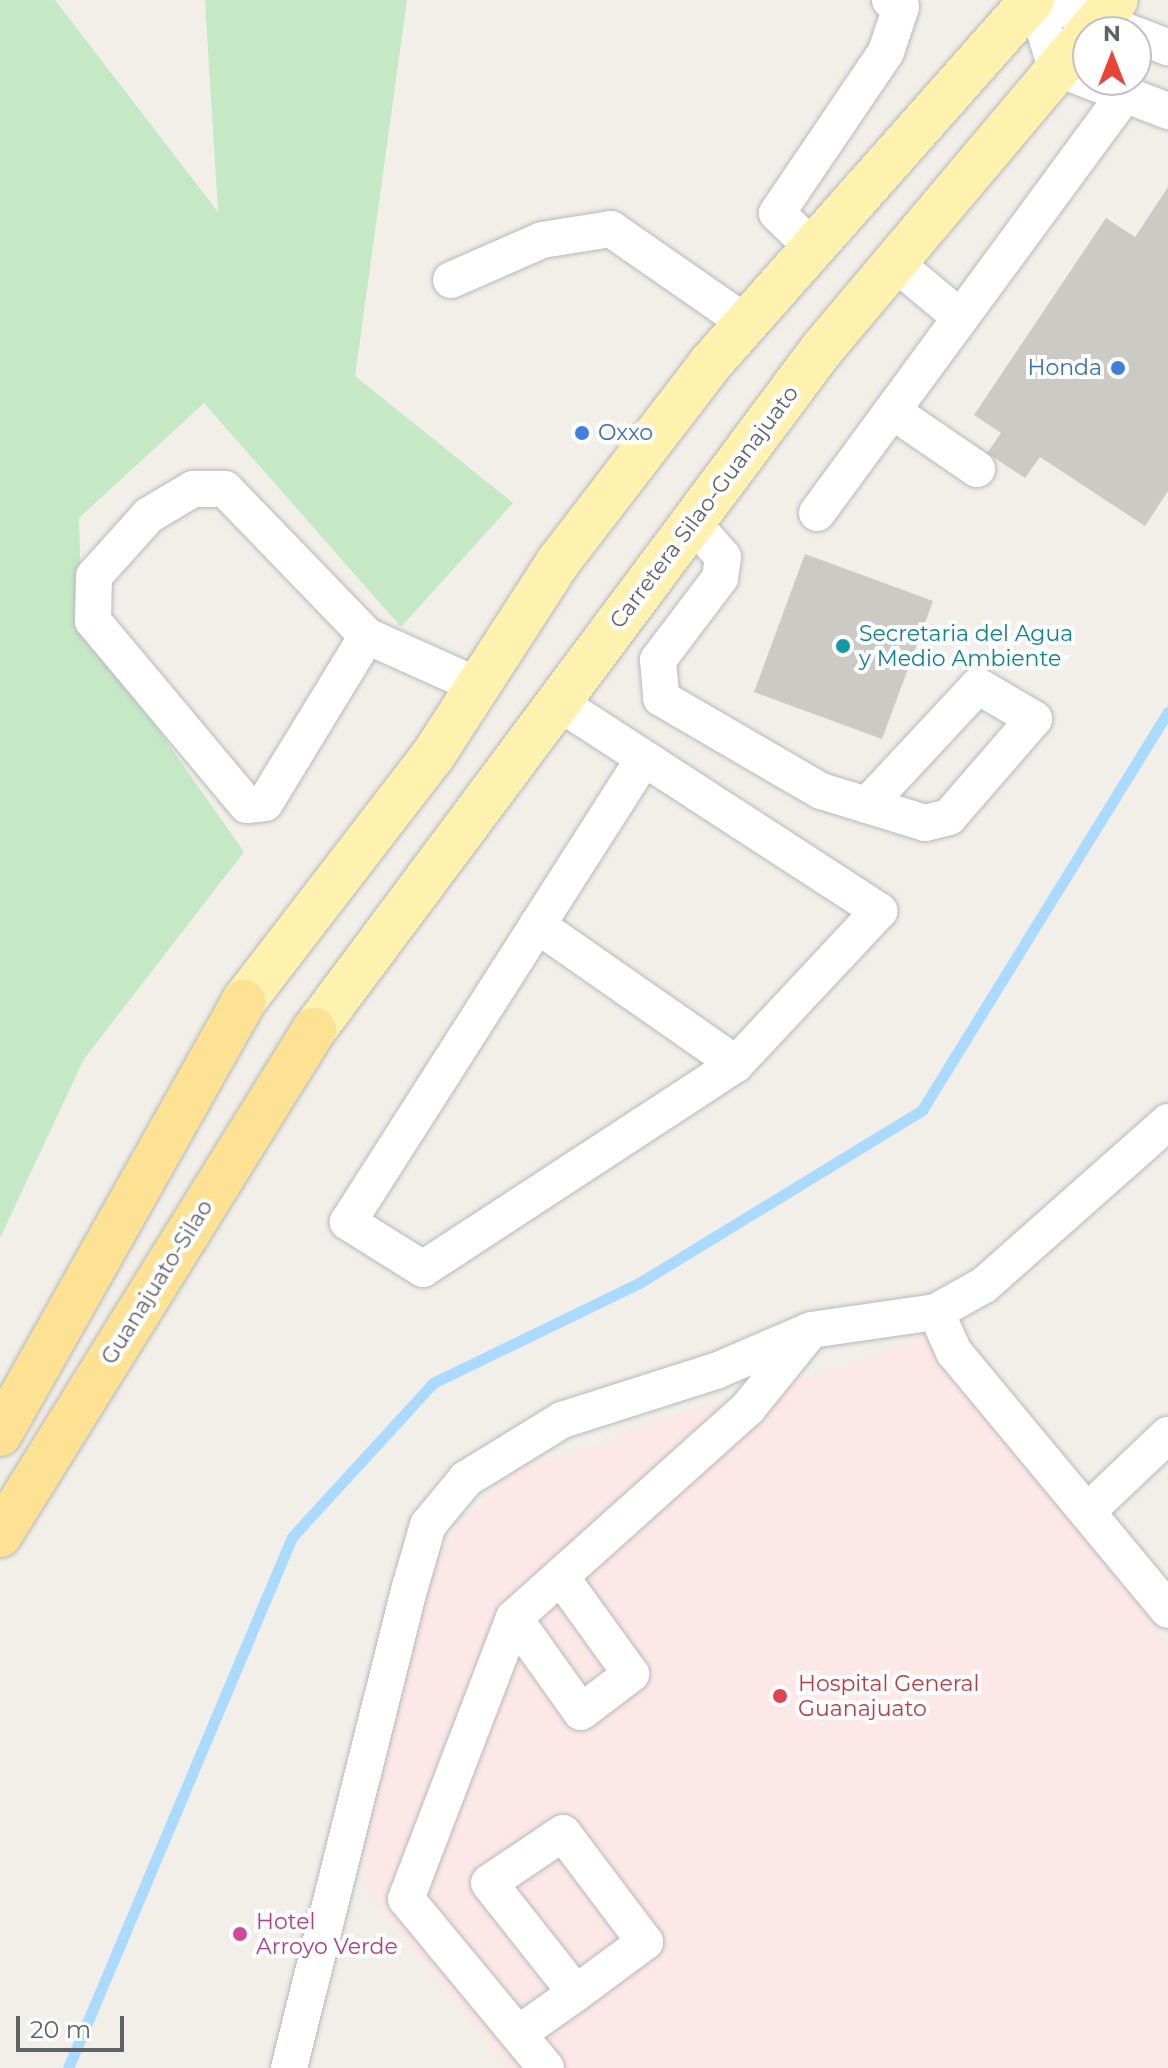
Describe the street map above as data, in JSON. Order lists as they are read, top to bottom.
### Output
{
  "streets": {
    "highway": ["Guanajuato-Silao"],
    "main road": ["Carretera Silao-Guanajuato"]
  },
  "crossings": [
    ["Carretera Silao-Guanajuato", "Guanajuato-Silao"]
  ],
  "places": [
    "Honda",
    "Oxxo",
    "Secretaria del Agua y Medio Ambiente",
    "Hospital General Guanajuato",
    "Hotel Arroyo Verde"
  ],
  "scale_bar": "20 m",
  "north": "top"
}
